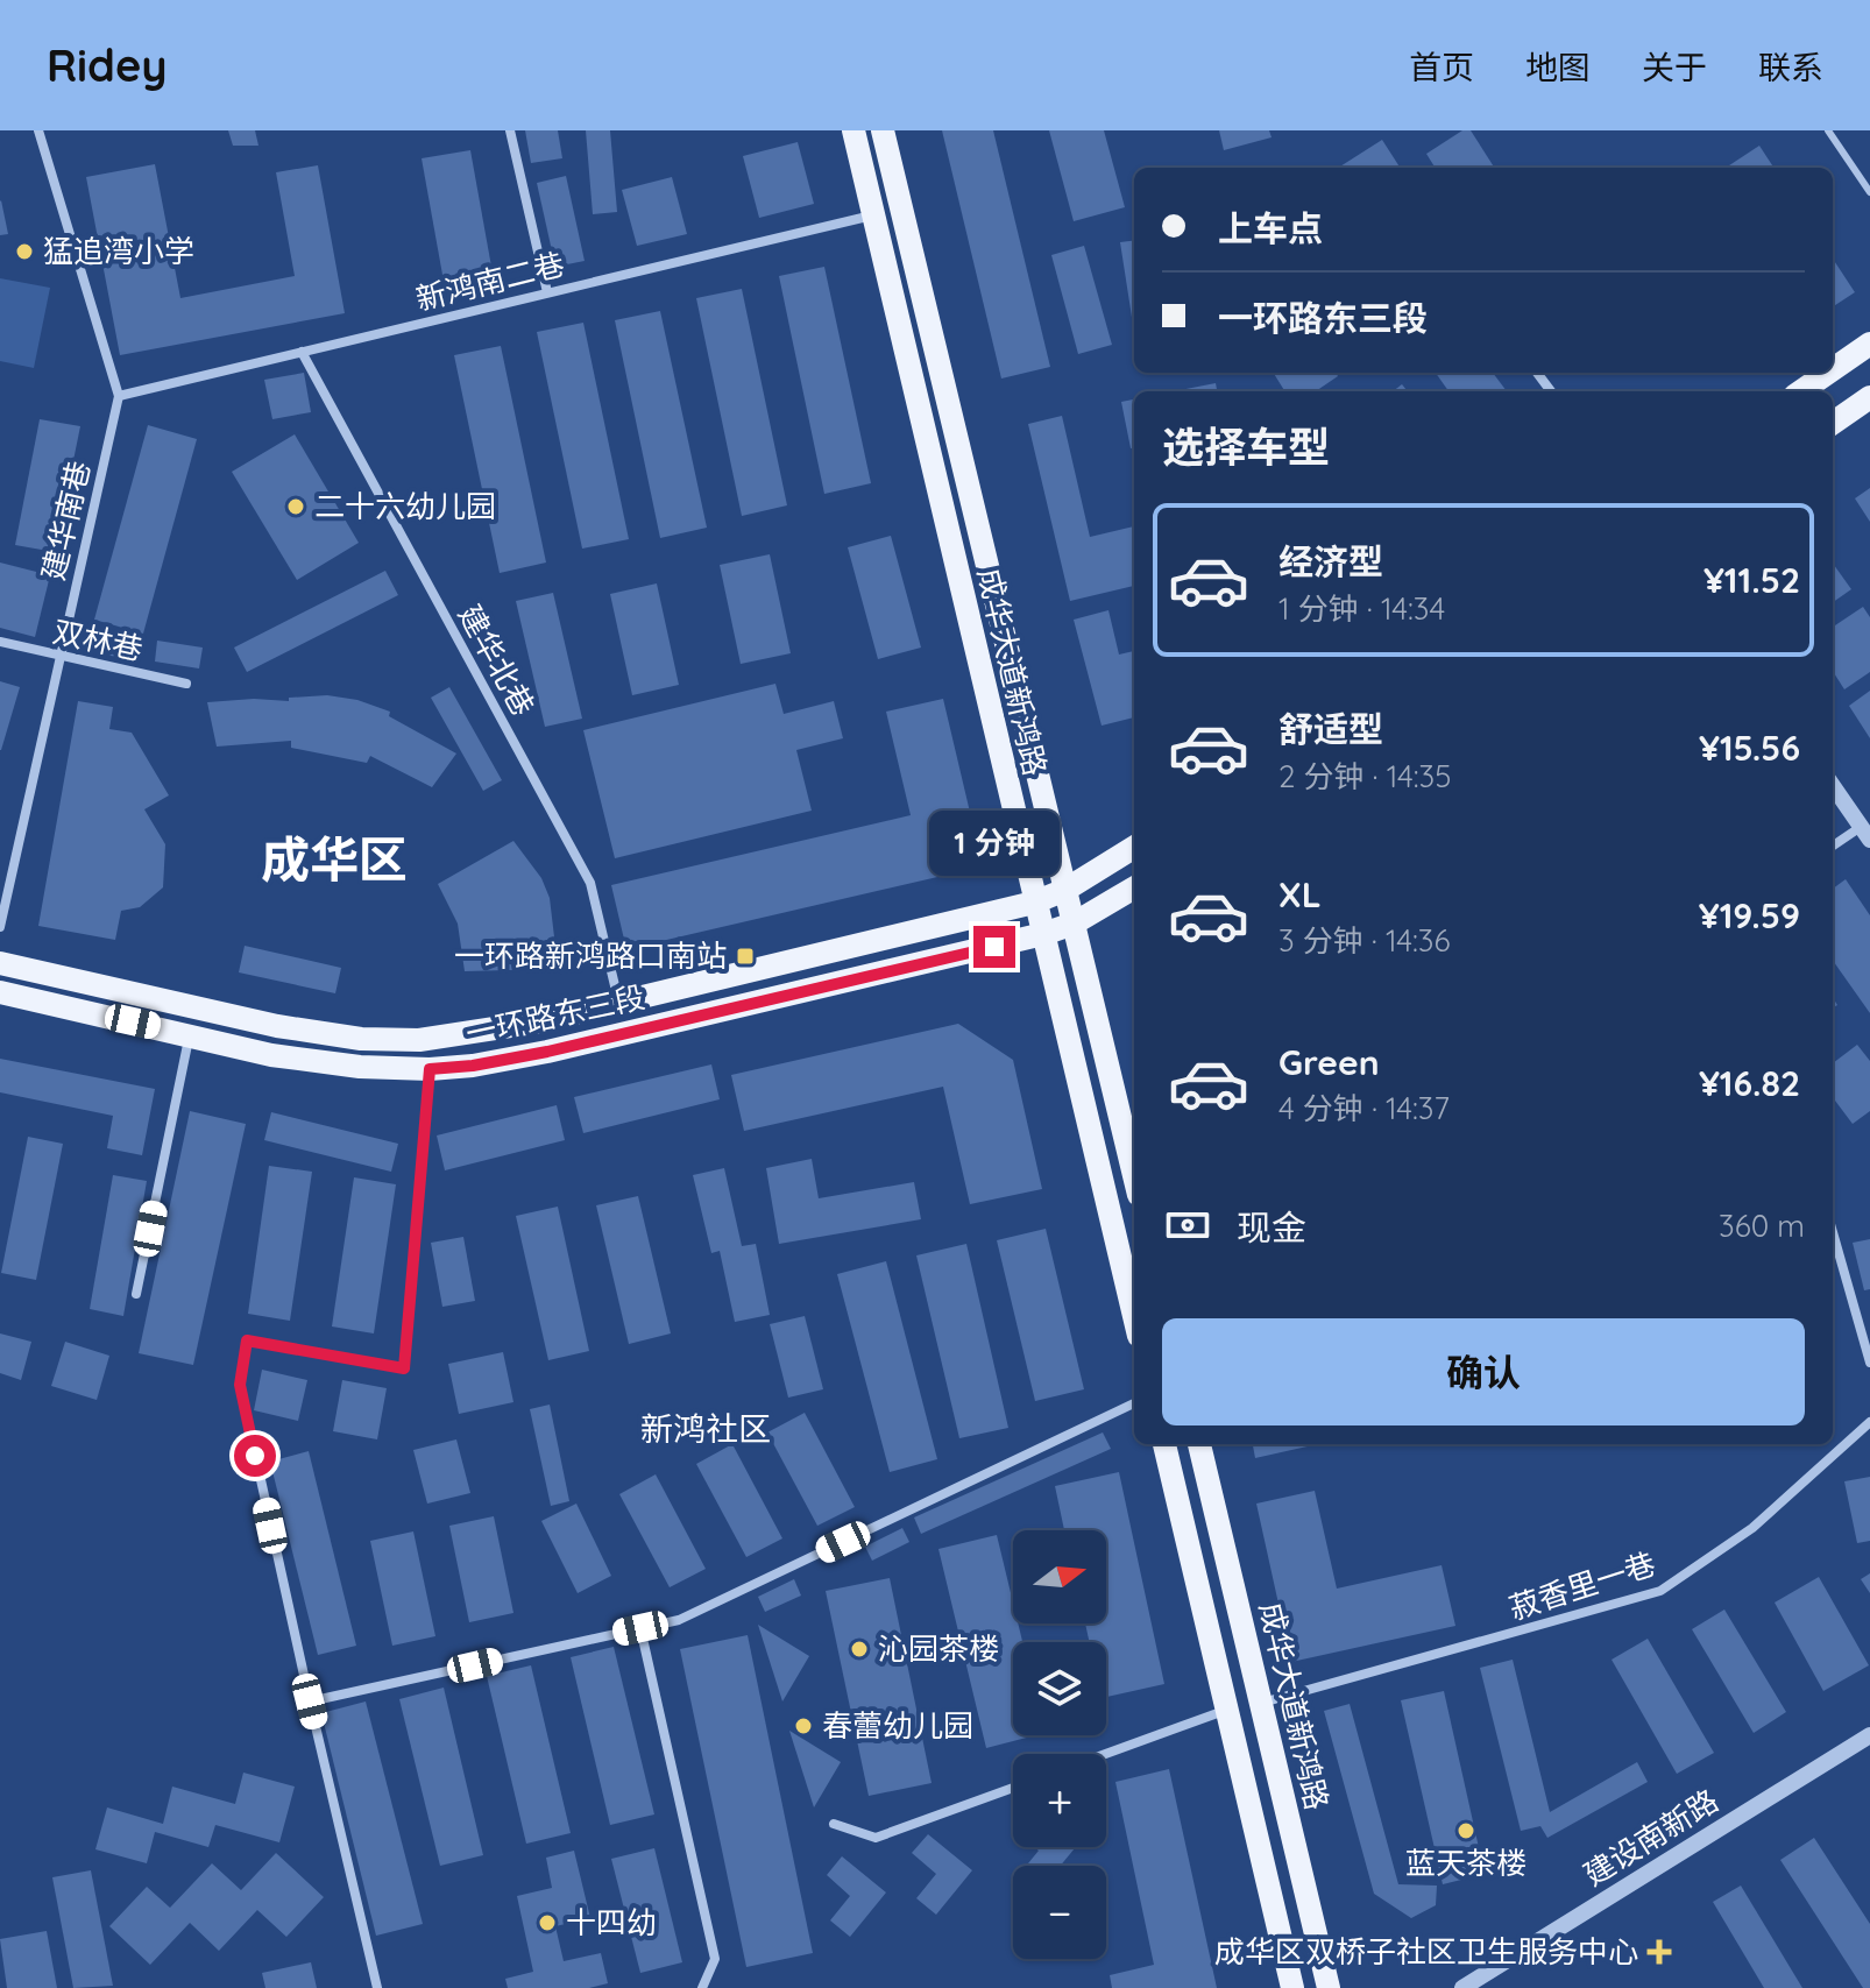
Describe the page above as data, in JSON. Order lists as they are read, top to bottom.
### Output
{
  "streets": {
    "main road": ["成华大道新鸿路", "一环路东三段"],
    "street": [
      "新鸿南二巷",
      "建华南巷",
      "双林巷",
      "建华北巷",
      "菽香里一巷",
      "建设南新路"
    ]
  },
  "crossings": [
    ["新鸿南二巷", "建华南巷"],
    ["新鸿南二巷", "建华北巷"],
    ["新鸿南二巷", "成华大道新鸿路"],
    ["建华南巷", "双林巷"],
    ["建华北巷", "一环路东三段"],
    ["成华大道新鸿路", "一环路东三段"],
    ["成华大道新鸿路", "菽香里一巷"]
  ],
  "districts": ["成华区", "新鸿社区"],
  "places": {
    "other": [
      "猛追湾小学",
      "二十六幼儿园",
      "沁园茶楼",
      "春蕾幼儿园",
      "蓝天茶楼",
      "十四幼"
    ],
    "transit": ["一环路新鸿路口南站"],
    "health": ["成华区双桥子社区卫生服务中心"]
  },
  "north": "right",
  "page": {
    "header": "Ridey",
    "nav": [
      "首页",
      "地图",
      "关于",
      "联系"
    ],
    "banner": ["上车点", "一环路东三段"],
    "heading": "选择车型",
    "list": [
      {
        "name": "经济型",
        "note": "1 分钟 · 14:34",
        "value": "¥11.52"
      },
      {
        "name": "舒适型",
        "note": "2 分钟 · 14:35",
        "value": "¥15.56"
      },
      {
        "name": "XL",
        "note": "3 分钟 · 14:36",
        "value": "¥19.59"
      },
      {
        "name": "Green",
        "note": "4 分钟 · 14:37",
        "value": "¥16.82"
      }
    ],
    "bubble": "1 分钟",
    "pay": ["现金", "360 m"],
    "buttons": "确认",
    "map_buttons": ["+", "−"]
  }
}
